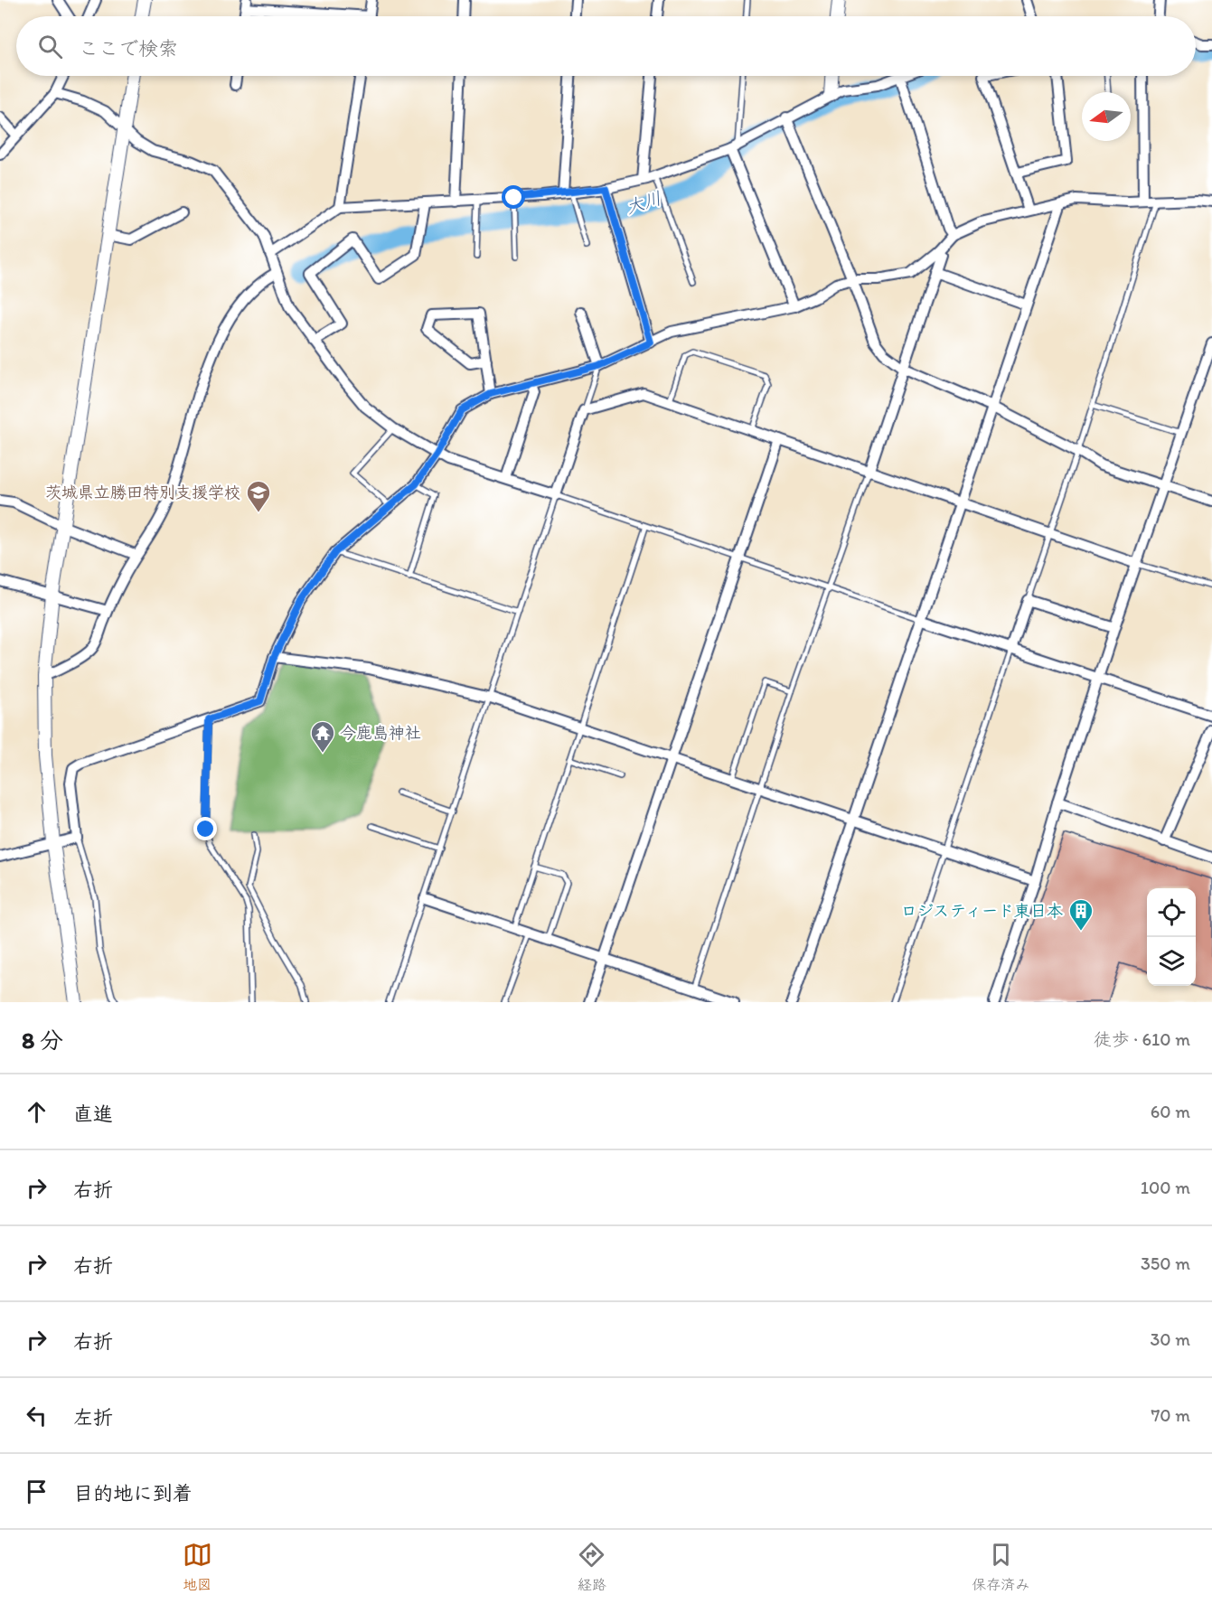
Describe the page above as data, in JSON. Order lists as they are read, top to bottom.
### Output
{
  "water": ["大川"],
  "places": {
    "school or university": ["茨城県立勝田特別支援学校"],
    "temple": ["今鹿島神社"],
    "building": ["ロジスティード東日本"]
  },
  "north": "left",
  "page": {
    "search": "ここで検索",
    "heading": ["8 分", "徒歩 · 610 m"],
    "list": [
      ["直進", "60 m"],
      ["右折", "100 m"],
      ["右折", "350 m"],
      ["右折", "30 m"],
      ["左折", "70 m"],
      "目的地に到着"
    ],
    "nav": ["地図", "経路", "保存済み"]
  }
}
